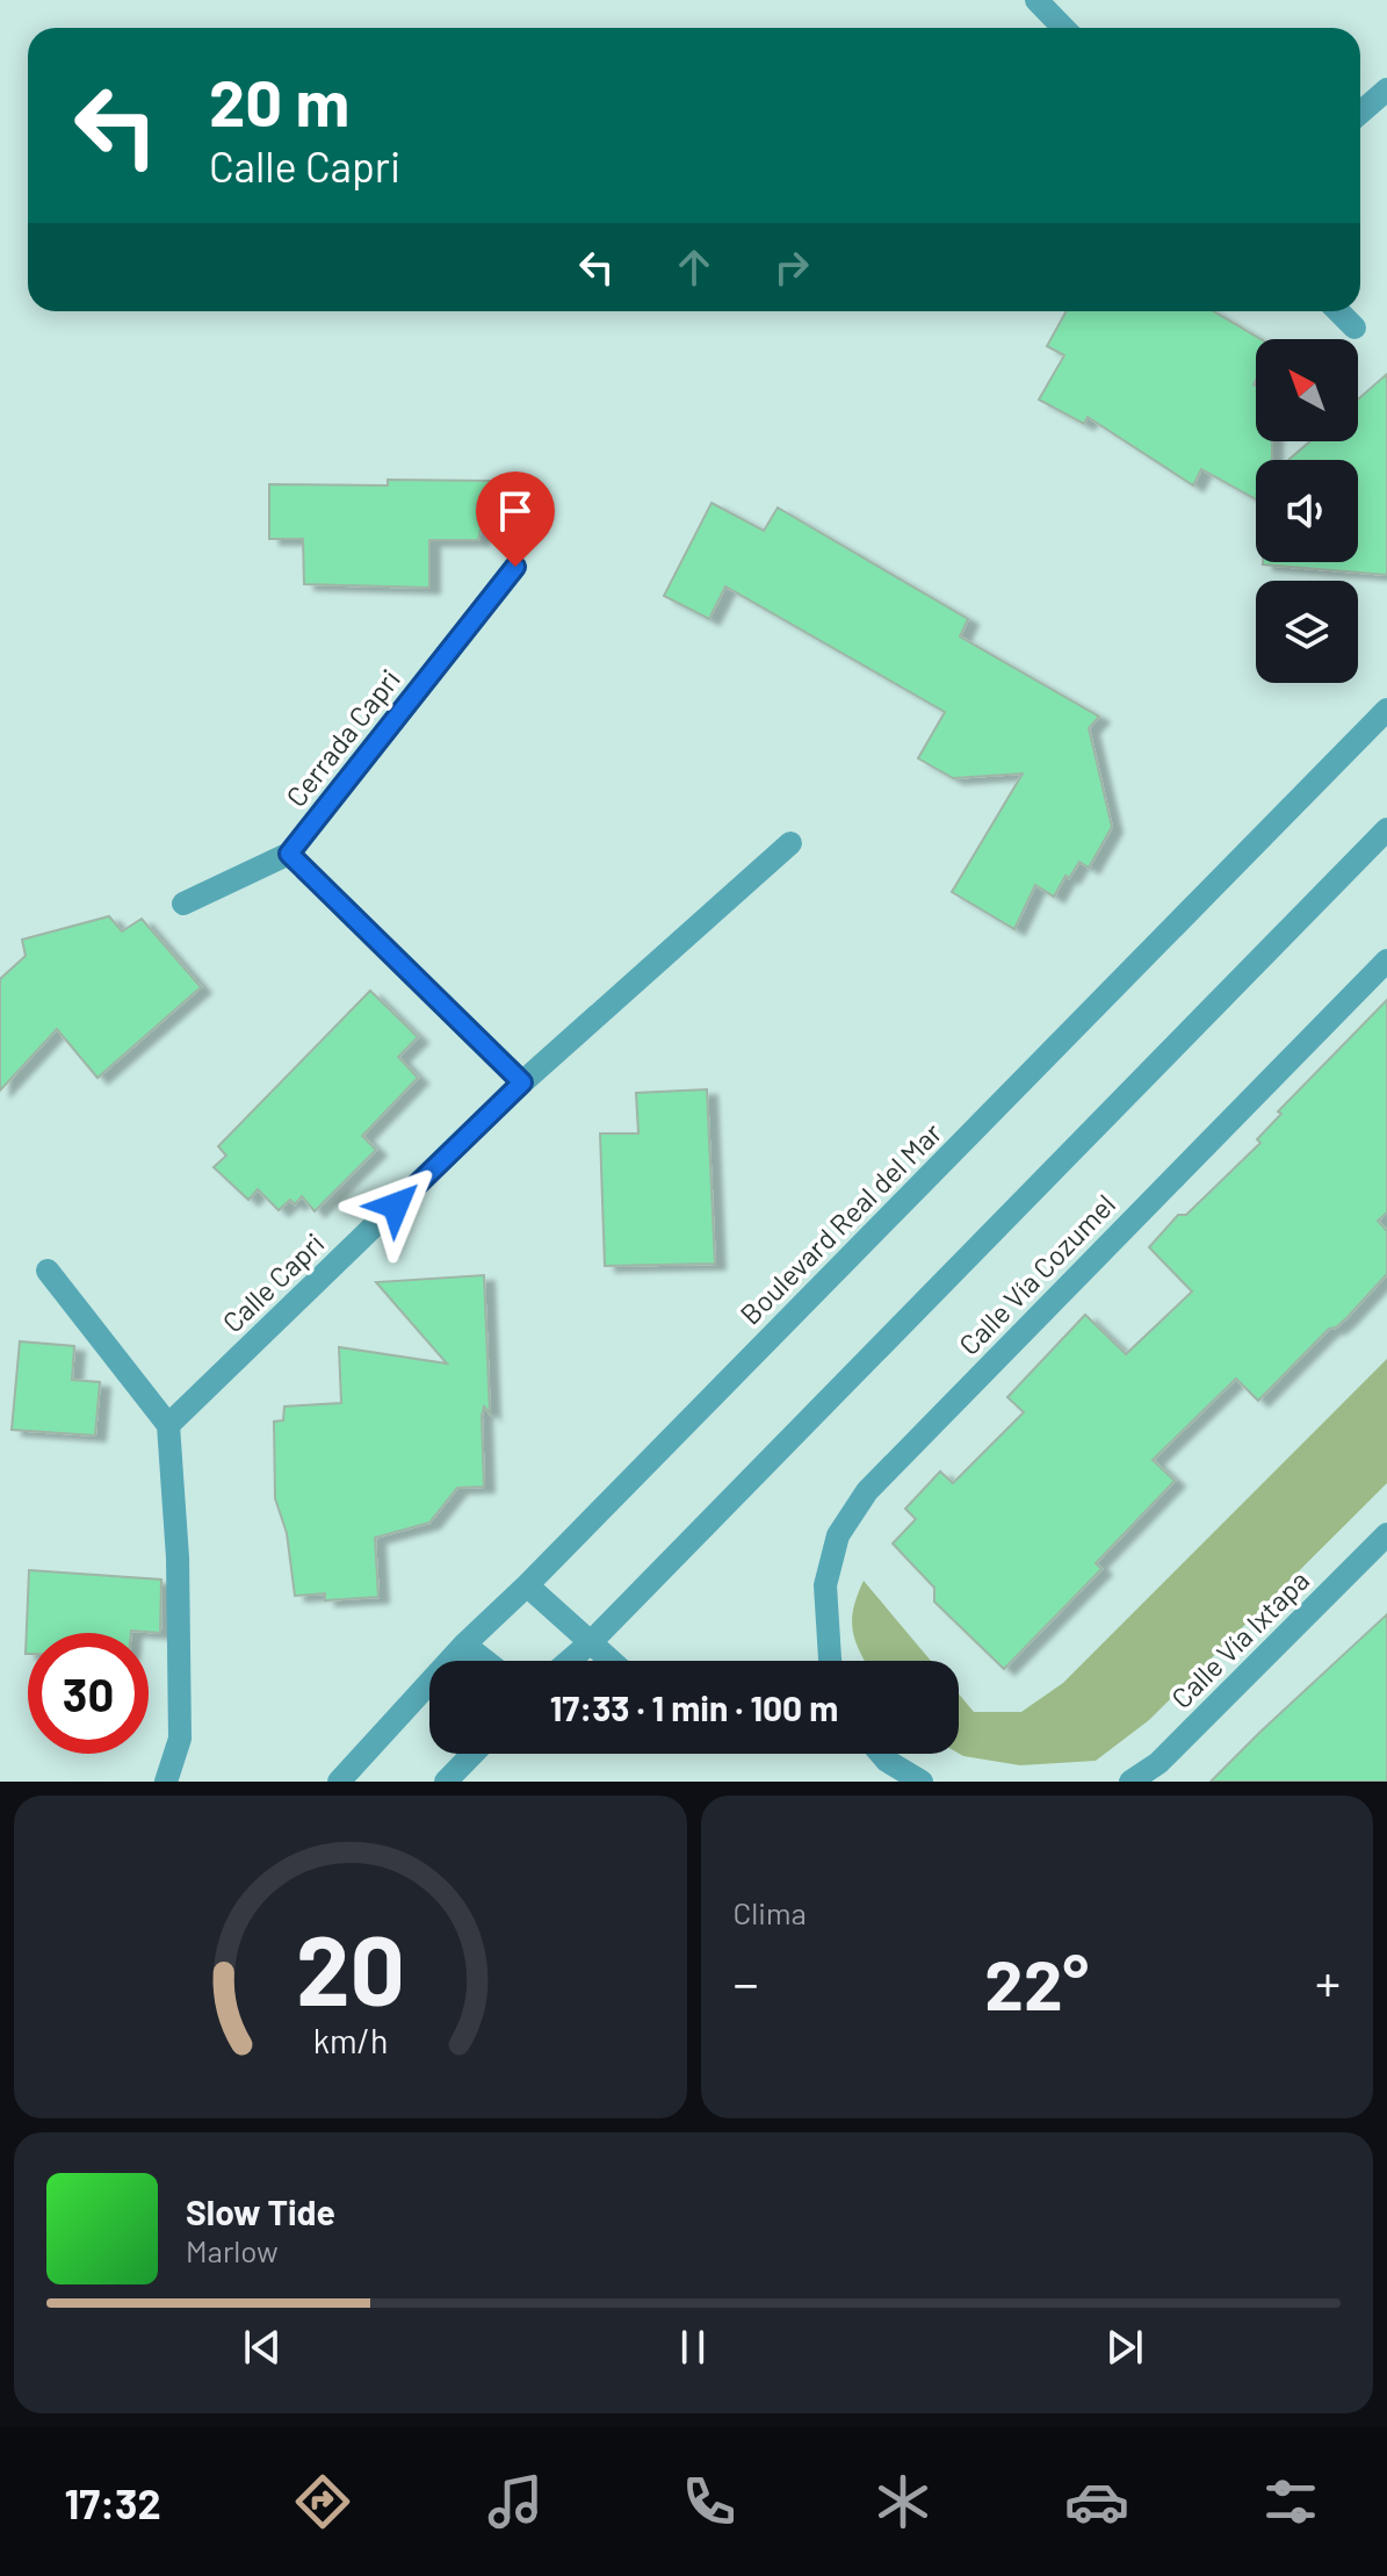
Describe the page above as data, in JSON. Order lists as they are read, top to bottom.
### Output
{
  "streets": {
    "street": [
      "Cerrada Capri",
      "Boulevard Real del Mar",
      "Calle Vía Cozumel",
      "Calle Capri",
      "Calle Vía Ixtapa"
    ]
  },
  "north": "top left",
  "page": {
    "turn": ["20 m", "Calle Capri"],
    "limit": "30",
    "trip": "17:33 · 1 min · 100 m",
    "tile": "Clima",
    "heat": ["−", "22°", "+"],
    "song": ["Slow Tide", "Marlow"],
    "tabs": "17:32",
    "gauge": ["20", "km/h"]
  }
}
